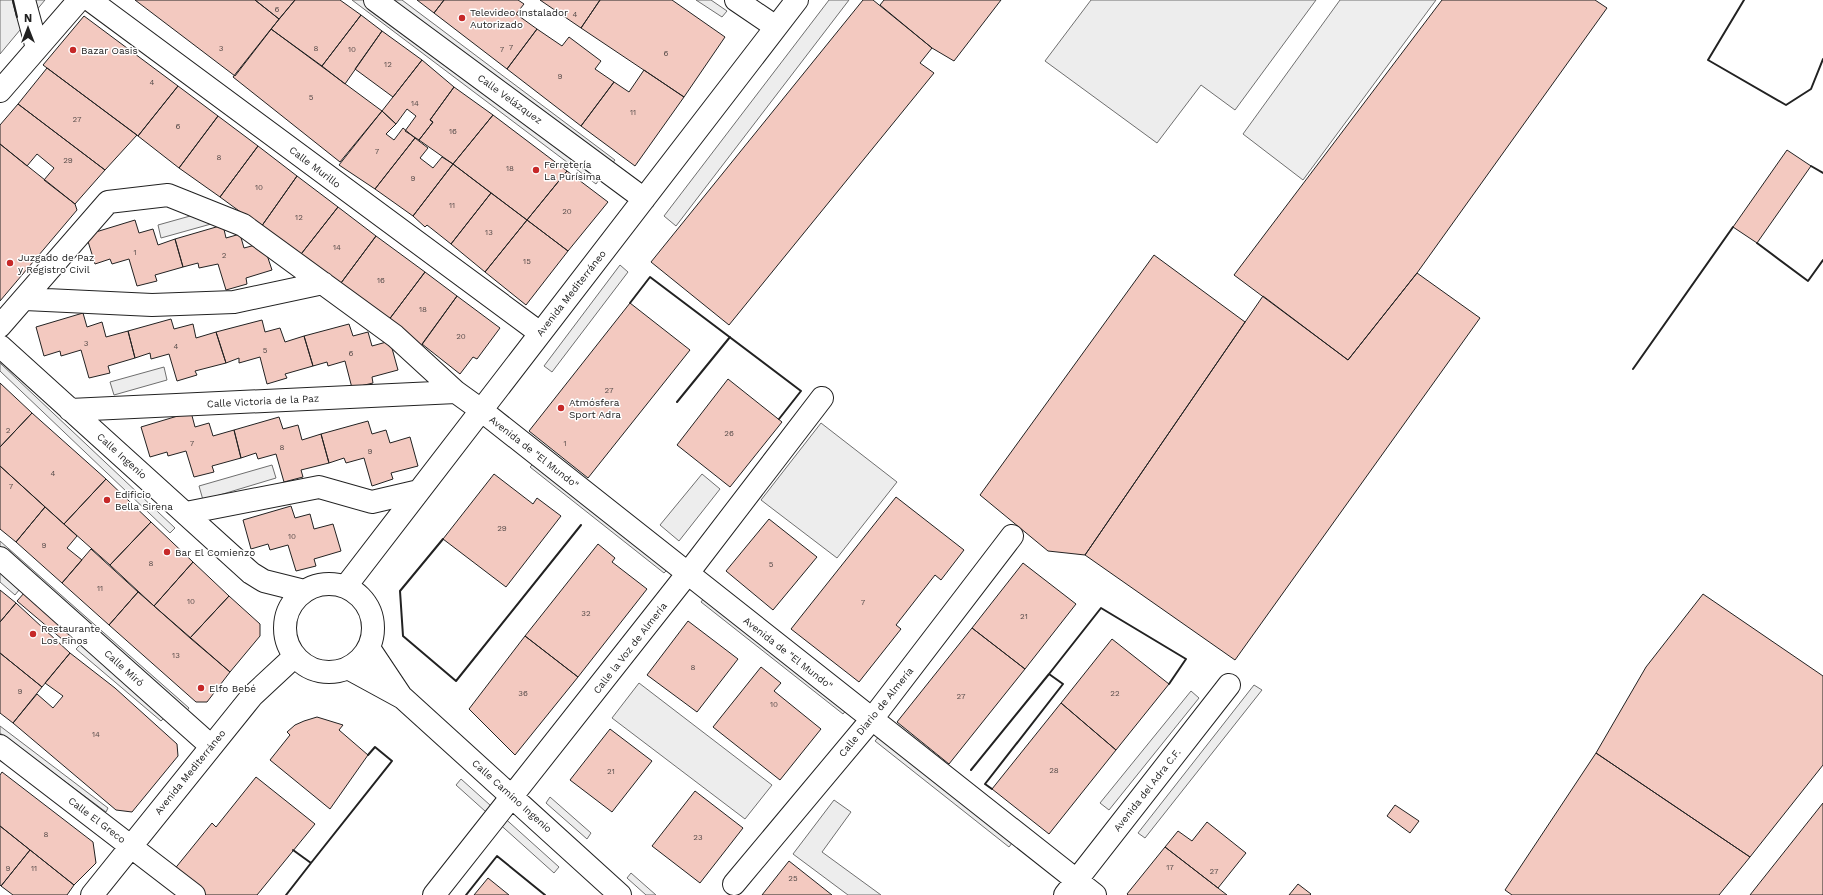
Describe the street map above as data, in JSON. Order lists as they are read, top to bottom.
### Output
{
  "streets": {
    "street": [
      "Calle Velázquez",
      "Calle Murillo",
      "Avenida Mediterráneo",
      "Calle Victoria de la Paz",
      "Avenida de \"El Mundo\"",
      "Calle Ingenio",
      "Calle la Voz de Almería",
      "Calle Miró",
      "Calle Diario de Almería",
      "Avenida del Adra C.F.",
      "Calle Camino Ingenio",
      "Calle El Greco"
    ]
  },
  "crossings": [
    ["Calle Velázquez", "Avenida Mediterráneo"],
    ["Calle Murillo", "Avenida Mediterráneo"],
    ["Avenida Mediterráneo", "Avenida de \"El Mundo\""],
    ["Avenida Mediterráneo", "Calle Ingenio"],
    ["Avenida Mediterráneo", "Calle Miró"],
    ["Avenida Mediterráneo", "Calle Camino Ingenio"],
    ["Avenida Mediterráneo", "Calle El Greco"],
    ["Calle Victoria de la Paz", "Calle Ingenio"],
    ["Avenida de \"El Mundo\"", "Calle la Voz de Almería"],
    ["Avenida de \"El Mundo\"", "Calle Diario de Almería"],
    ["Avenida de \"El Mundo\"", "Avenida del Adra C.F."],
    ["Calle Ingenio", "Calle Camino Ingenio"],
    ["Calle la Voz de Almería", "Calle Camino Ingenio"]
  ],
  "places": [
    "Televideo Instalador Autorizado",
    "Bazar Oasis",
    "Ferretería La Purísima",
    "Juzgado de Paz y Registro Civil",
    "Atmósfera Sport Adra",
    "Edificio Bella Sirena",
    "Bar El Comienzo",
    "Restaurante Los Finos",
    "Elfo Bebé"
  ],
  "house_numbers": [
    "6",
    "4",
    "7",
    "3",
    "8",
    "10",
    "7",
    "6",
    "12",
    "9",
    "4",
    "5",
    "14",
    "11",
    "27",
    "6",
    "16",
    "7",
    "8",
    "29",
    "18",
    "9",
    "10",
    "11",
    "20",
    "12",
    "13",
    "14",
    "1",
    "2",
    "15",
    "16",
    "18",
    "20",
    "3",
    "4",
    "5",
    "6",
    "27",
    "2",
    "26",
    "7",
    "1",
    "8",
    "9",
    "4",
    "7",
    "29",
    "10",
    "9",
    "8",
    "5",
    "11",
    "10",
    "7",
    "32",
    "21",
    "13",
    "8",
    "9",
    "36",
    "22",
    "27",
    "10",
    "14",
    "28",
    "21",
    "8",
    "23",
    "17",
    "9",
    "11",
    "27",
    "25"
  ],
  "north": "top"
}
